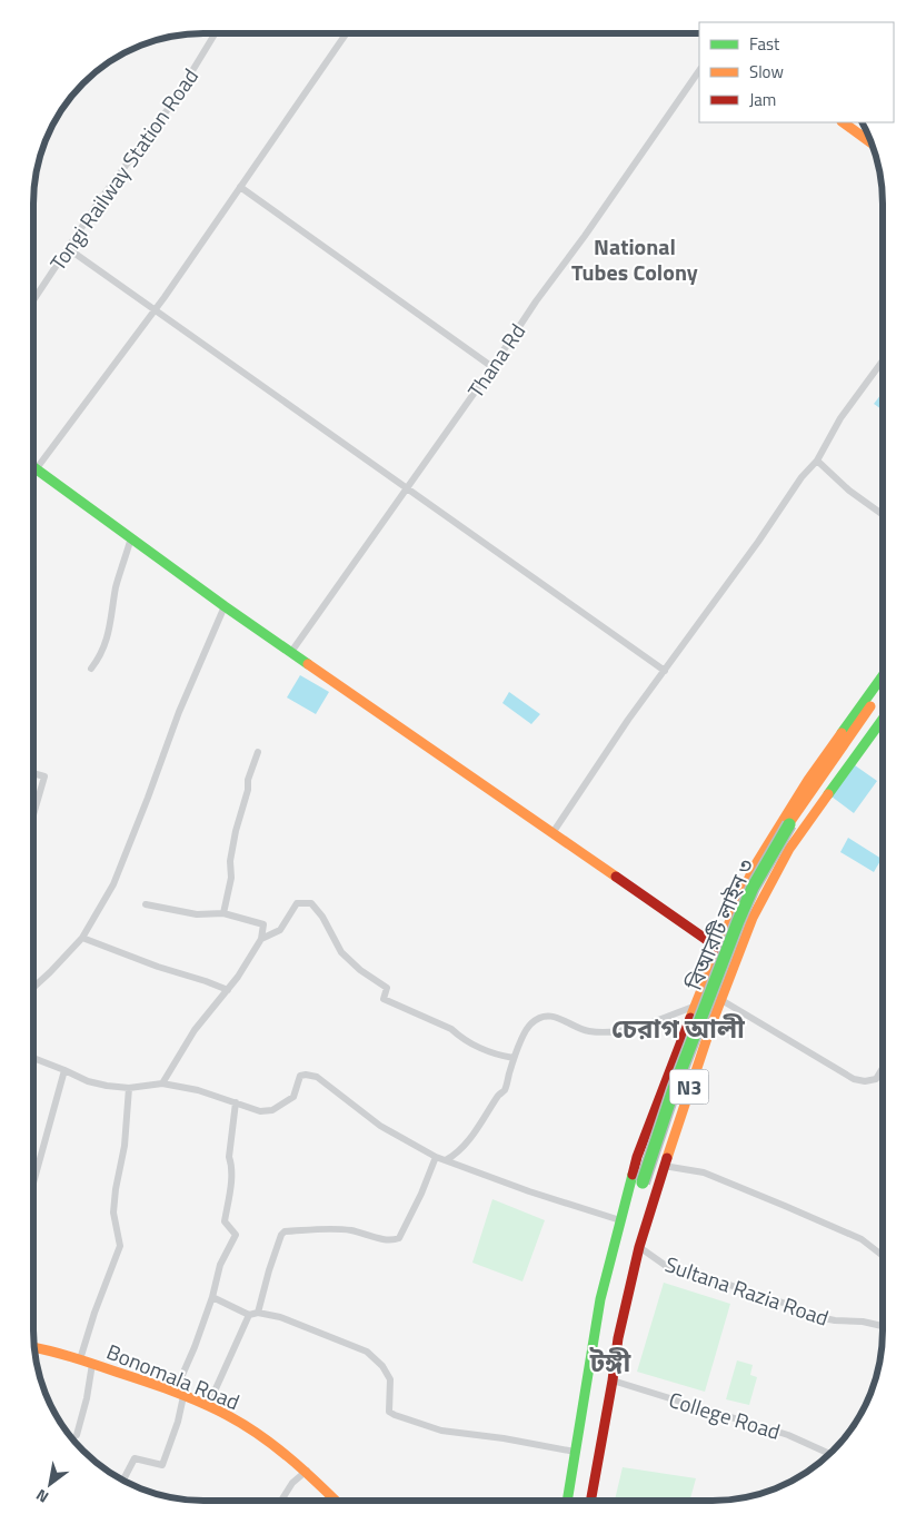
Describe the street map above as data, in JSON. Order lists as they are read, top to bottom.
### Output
{
  "streets": {
    "main road": ["বিআরটি লাইন ৩", "N3", "Bonomala Road"],
    "street": [
      "Tongi Railway Station Road",
      "Thana Rd",
      "Sultana Razia Road",
      "College Road"
    ]
  },
  "crossings": [
    ["N3", "Sultana Razia Road"],
    ["N3", "College Road"]
  ],
  "districts": ["National Tubes Colony", "চেরাগ আলী", "টঙ্গী"],
  "legend": ["Fast", "Slow", "Jam"],
  "north": "bottom left"
}
